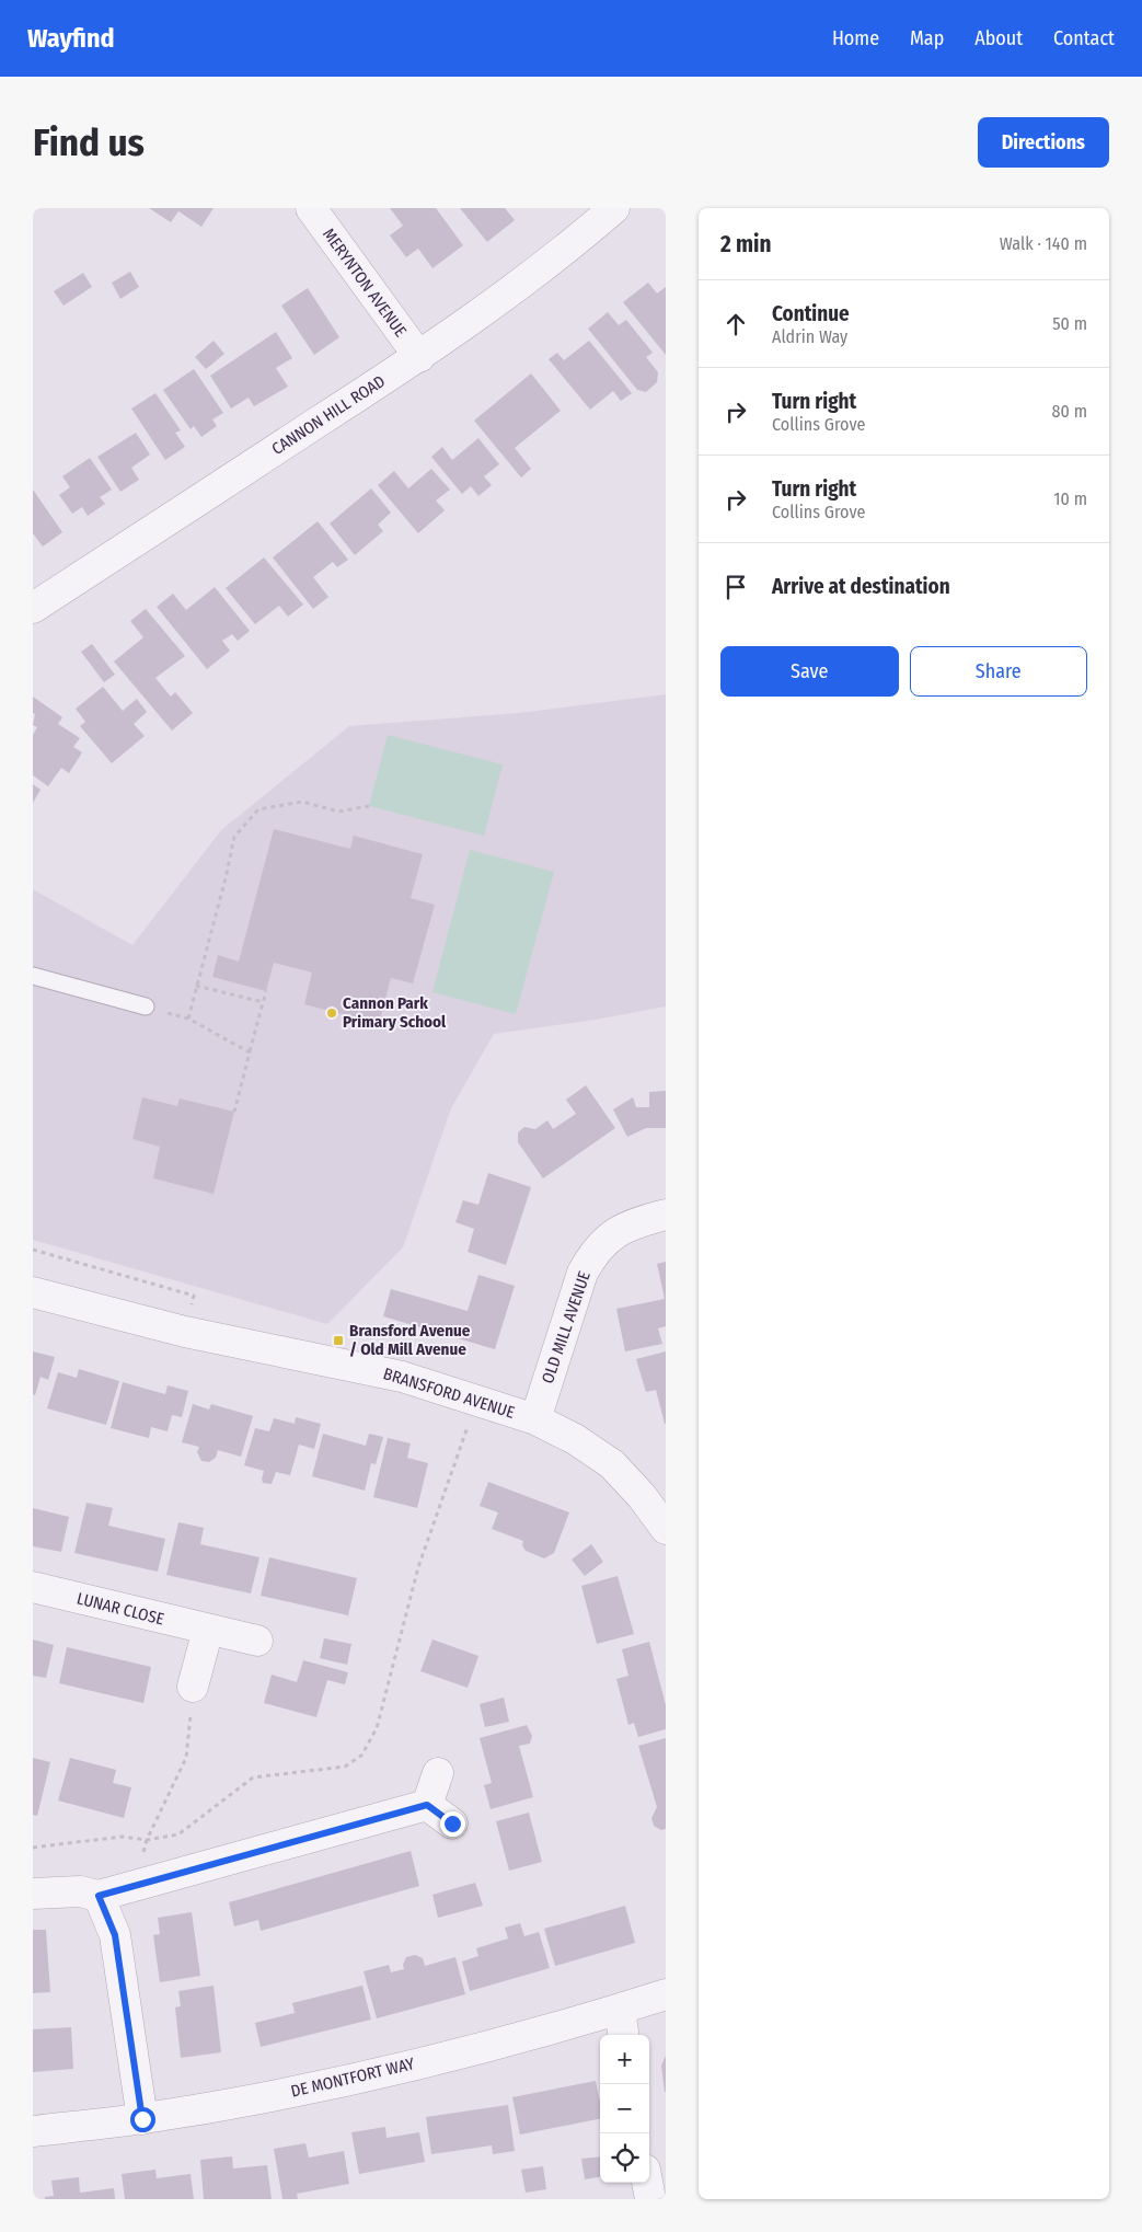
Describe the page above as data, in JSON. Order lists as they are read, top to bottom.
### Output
{
  "streets": {
    "street": [
      "MERYNTON AVENUE",
      "CANNON HILL ROAD",
      "OLD MILL AVENUE",
      "BRANSFORD AVENUE",
      "LUNAR CLOSE",
      "DE MONTFORT WAY"
    ]
  },
  "crossings": [
    ["MERYNTON AVENUE", "CANNON HILL ROAD"],
    ["OLD MILL AVENUE", "BRANSFORD AVENUE"]
  ],
  "places": {
    "other": ["Cannon Park Primary School"],
    "transit": ["Bransford Avenue / Old Mill Avenue"]
  },
  "page": {
    "header": "Wayfind",
    "nav": [
      "Home",
      "Map",
      "About",
      "Contact"
    ],
    "buttons": [
      "Directions",
      ["Save", "Share"]
    ],
    "title": "Find us",
    "heading": ["2 min", "Walk · 140 m"],
    "list": [
      ["Continue", "Aldrin Way", "50 m"],
      ["Turn right", "Collins Grove", "80 m"],
      ["Turn right", "Collins Grove", "10 m"],
      "Arrive at destination"
    ],
    "map_buttons": ["+", "−"]
  }
}
